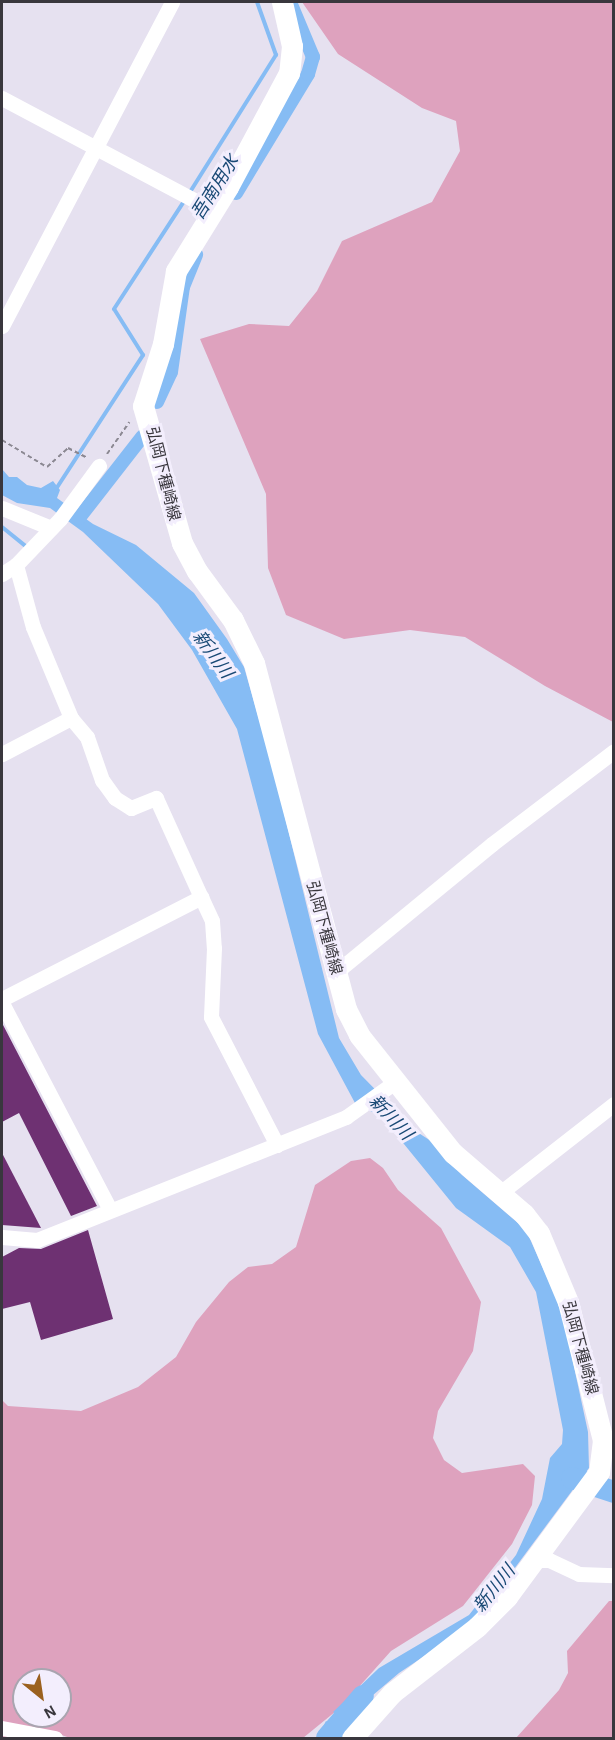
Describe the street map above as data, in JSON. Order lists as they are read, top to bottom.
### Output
{
  "streets": {
    "main road": ["弘岡下種崎線"]
  },
  "water": ["吾南用水", "新川川"],
  "north": "bottom right"
}
